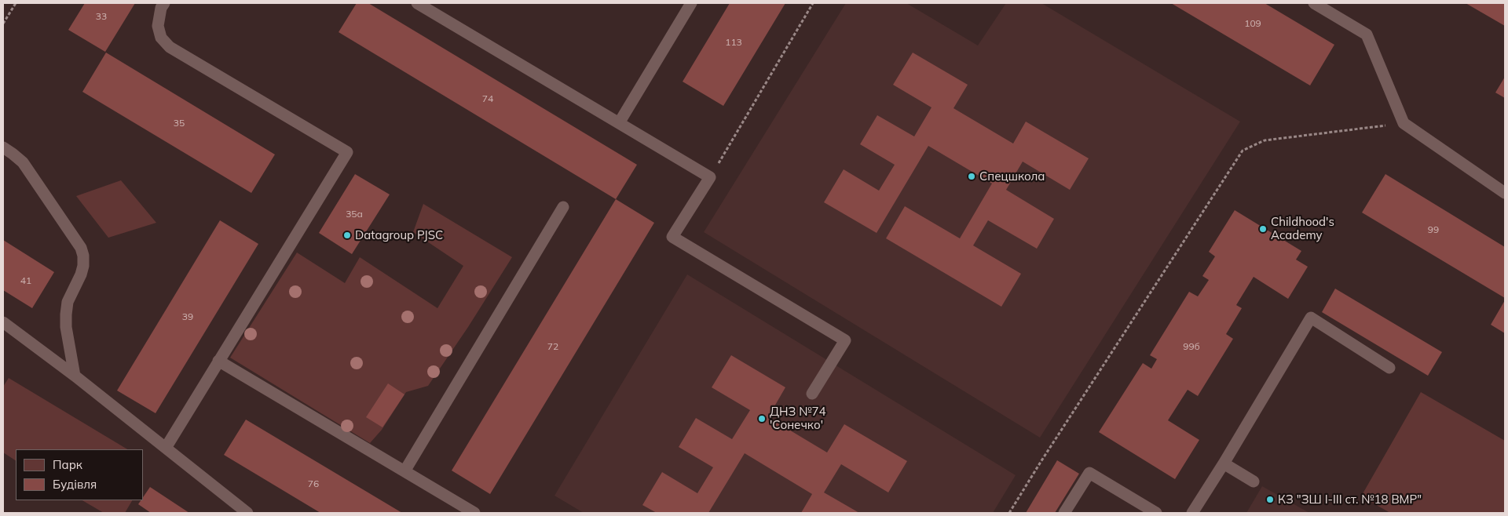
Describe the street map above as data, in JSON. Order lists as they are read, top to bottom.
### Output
{
  "places": [
    "Спецшкола",
    "Childhood's Academy",
    "Datagroup PJSC",
    "ДНЗ №74 'Сонечко'",
    "КЗ \"ЗШ І-ІІІ ст. №18 ВМР\""
  ],
  "house_numbers": [
    "33",
    "109",
    "113",
    "74",
    "35",
    "35а",
    "99",
    "41",
    "39",
    "72",
    "99б",
    "76"
  ],
  "legend": ["Парк", "Будівля"]
}
